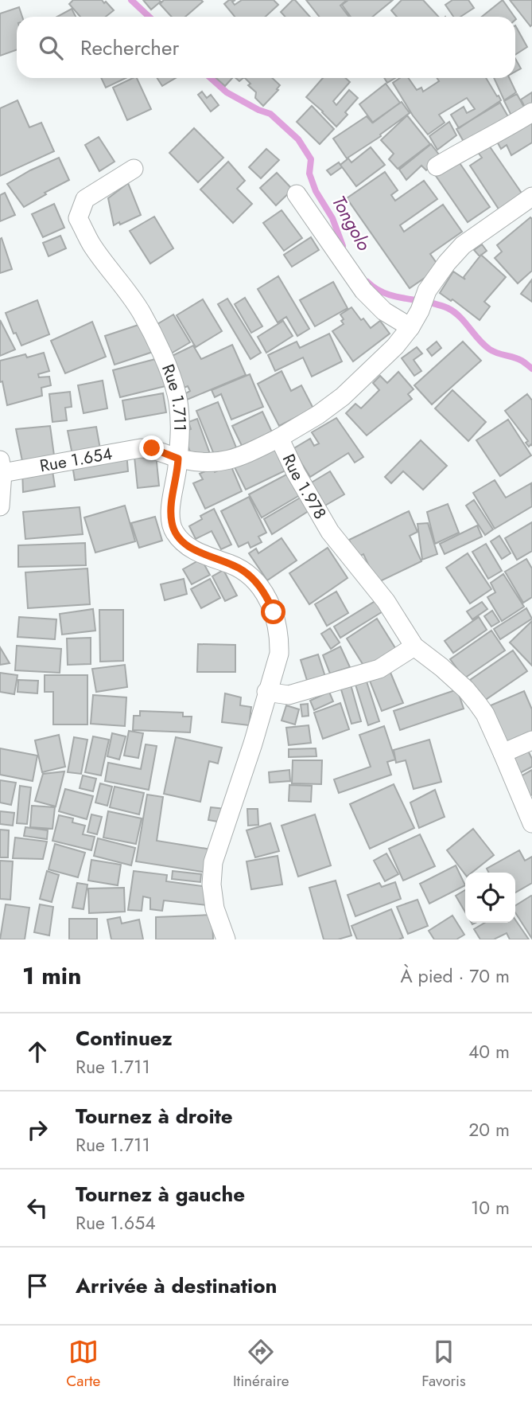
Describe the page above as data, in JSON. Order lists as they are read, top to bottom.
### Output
{
  "streets": {
    "street": ["Rue 1.711", "Rue 1.654", "Rue 1.978"]
  },
  "crossings": [
    ["Rue 1.711", "Rue 1.654"]
  ],
  "water": ["Tongolo"],
  "page": {
    "search": "Rechercher",
    "heading": ["1 min", "À pied · 70 m"],
    "list": [
      ["Continuez", "Rue 1.711", "40 m"],
      ["Tournez à droite", "Rue 1.711", "20 m"],
      ["Tournez à gauche", "Rue 1.654", "10 m"],
      "Arrivée à destination"
    ],
    "nav": ["Carte", "Itinéraire", "Favoris"]
  }
}
